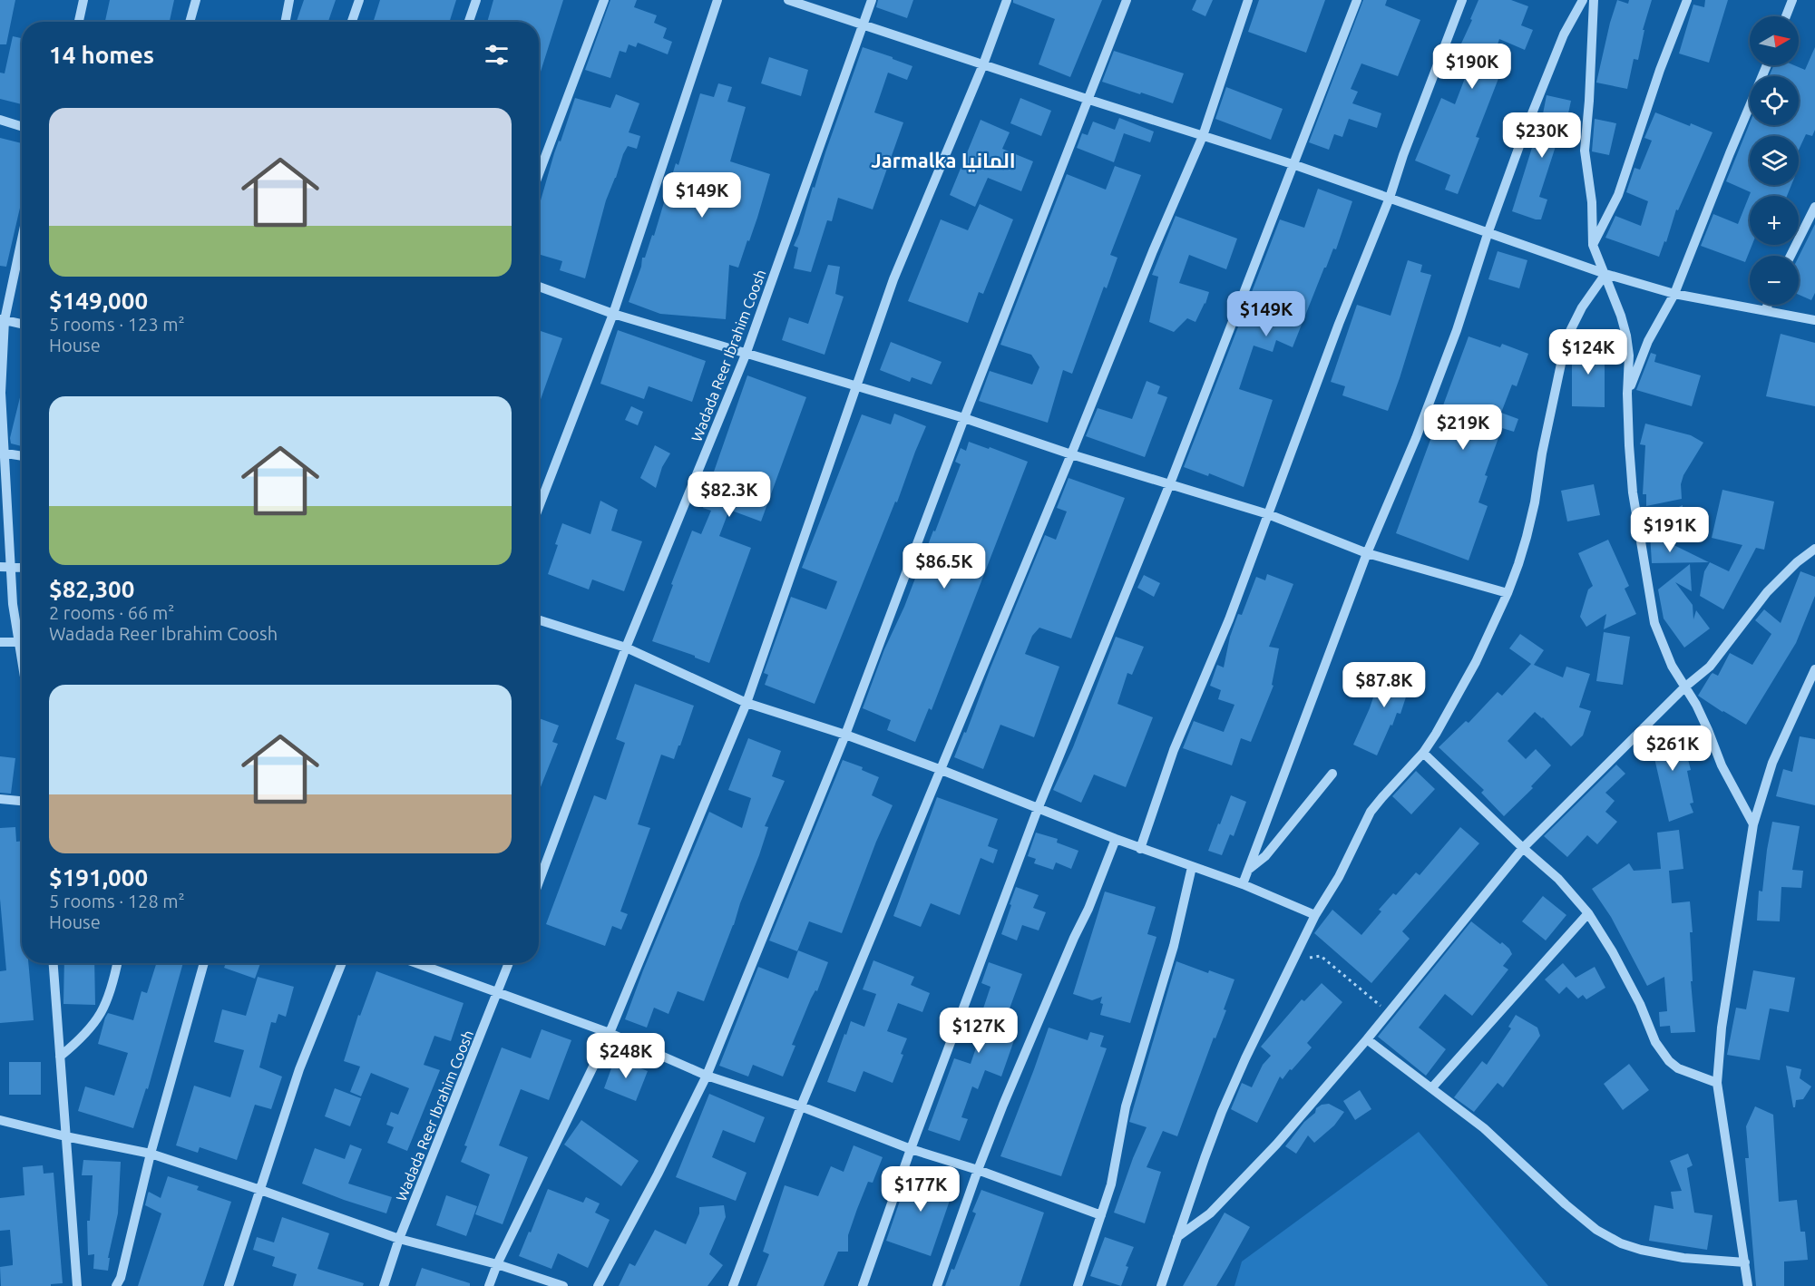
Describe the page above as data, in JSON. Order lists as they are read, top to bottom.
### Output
{
  "streets": {
    "street": ["Wadada Reer Ibrahim Coosh"]
  },
  "districts": ["Jarmalka المانيا"],
  "north": "right",
  "page": {
    "map_buttons": ["+", "−"],
    "heading": "14 homes",
    "price": [
      "$190K",
      "$230K",
      "$149K",
      "$149K",
      "$124K",
      "$219K",
      "$82.3K",
      "$191K",
      "$86.5K",
      "$87.8K",
      "$261K",
      "$127K",
      "$248K",
      "$177K"
    ],
    "list": [
      {
        "name": "$149,000",
        "note": "5 rooms · 123 m² · House"
      },
      {
        "name": "$82,300",
        "note": "2 rooms · 66 m² · Wadada Reer Ibrahim Coosh"
      },
      {
        "name": "$191,000",
        "note": "5 rooms · 128 m² · House"
      }
    ]
  }
}
